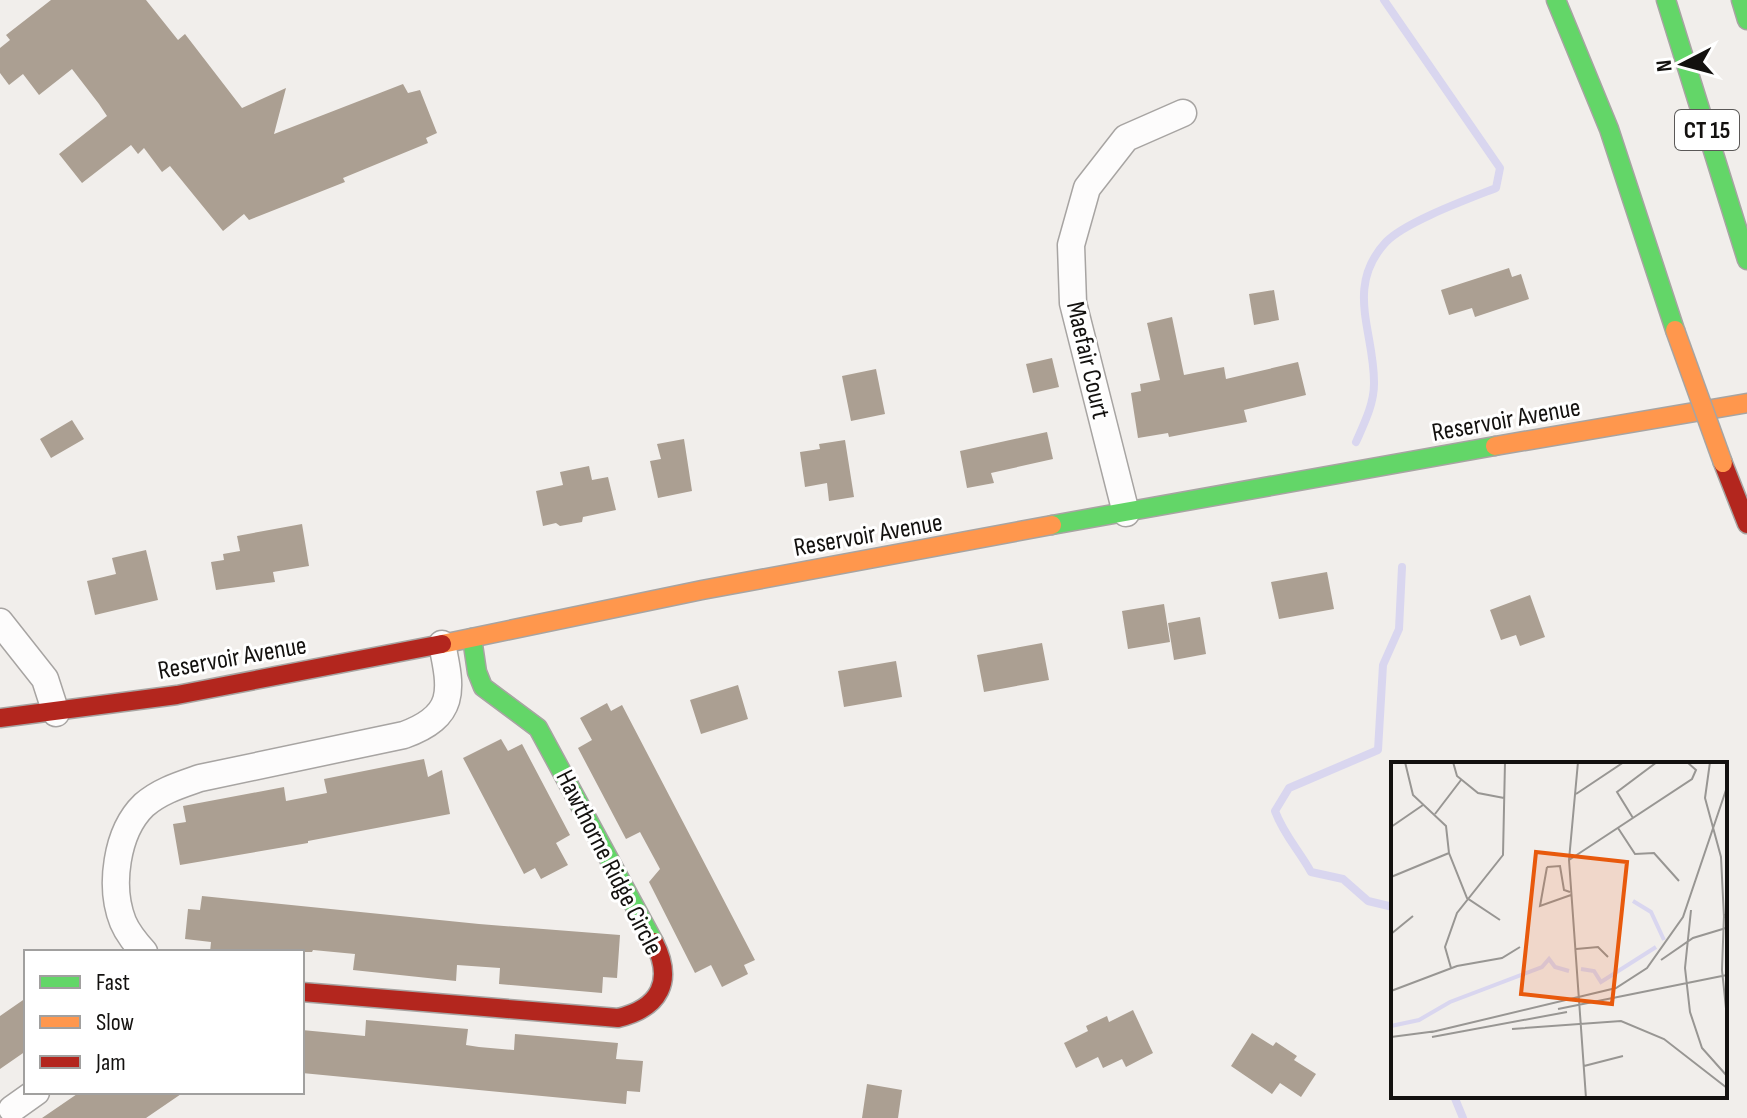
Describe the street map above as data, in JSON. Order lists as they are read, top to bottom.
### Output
{
  "streets": {
    "main road": ["CT 15", "Reservoir Avenue", "Hawthorne Ridge Circle"],
    "street": ["Maefair Court"]
  },
  "crossings": [
    ["Maefair Court", "Reservoir Avenue"],
    ["Reservoir Avenue", "Hawthorne Ridge Circle"]
  ],
  "legend": ["Fast", "Slow", "Jam"],
  "north": "left"
}
